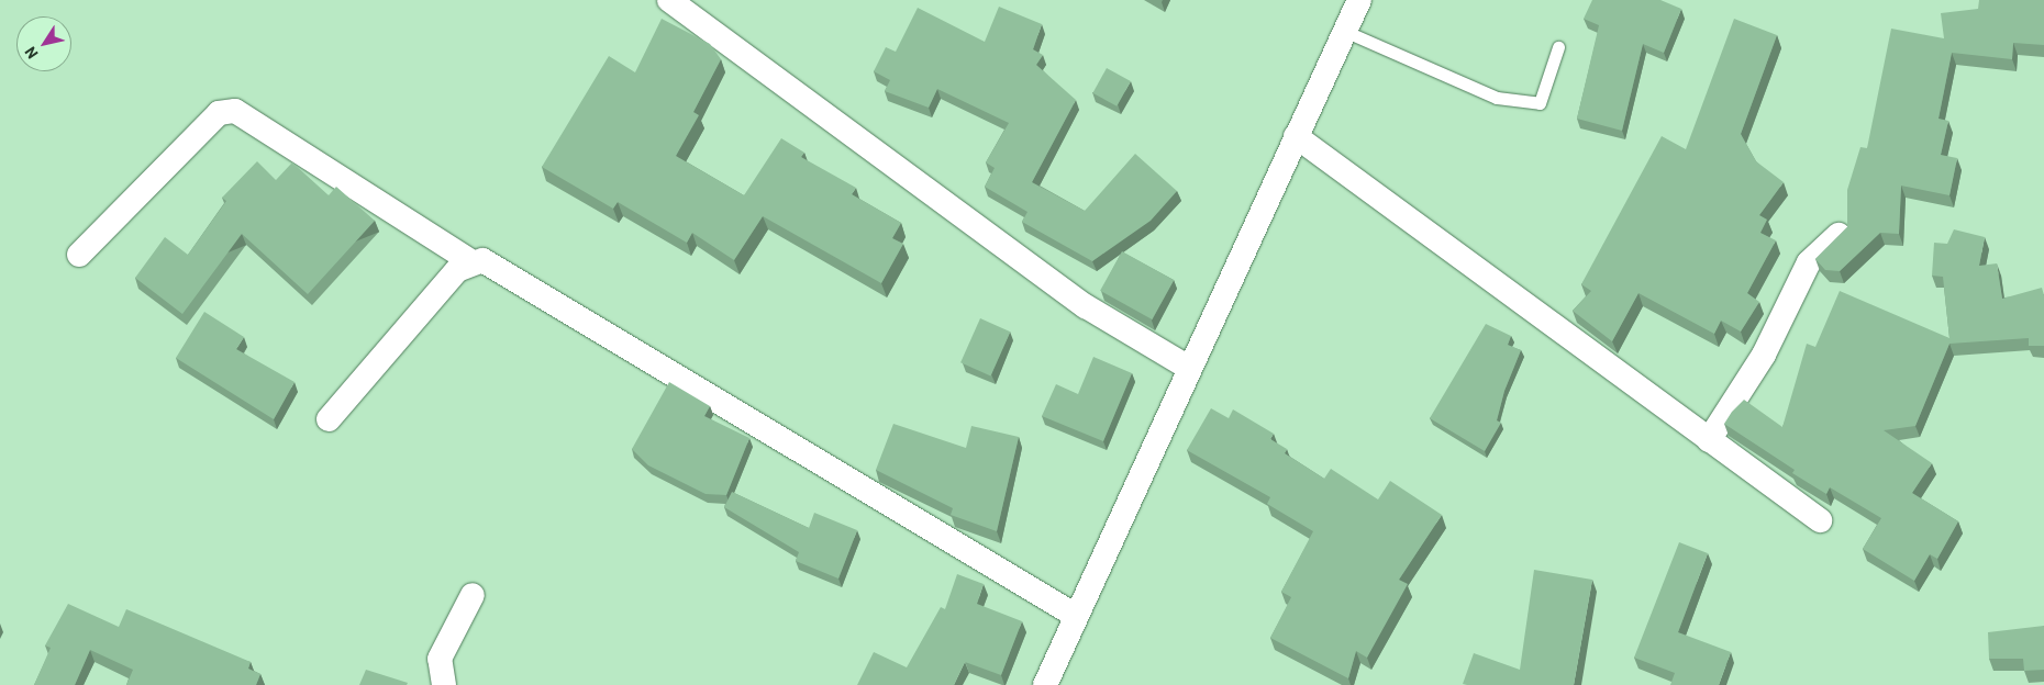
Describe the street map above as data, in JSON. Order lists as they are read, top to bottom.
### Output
{
  "north": "bottom left"
}
